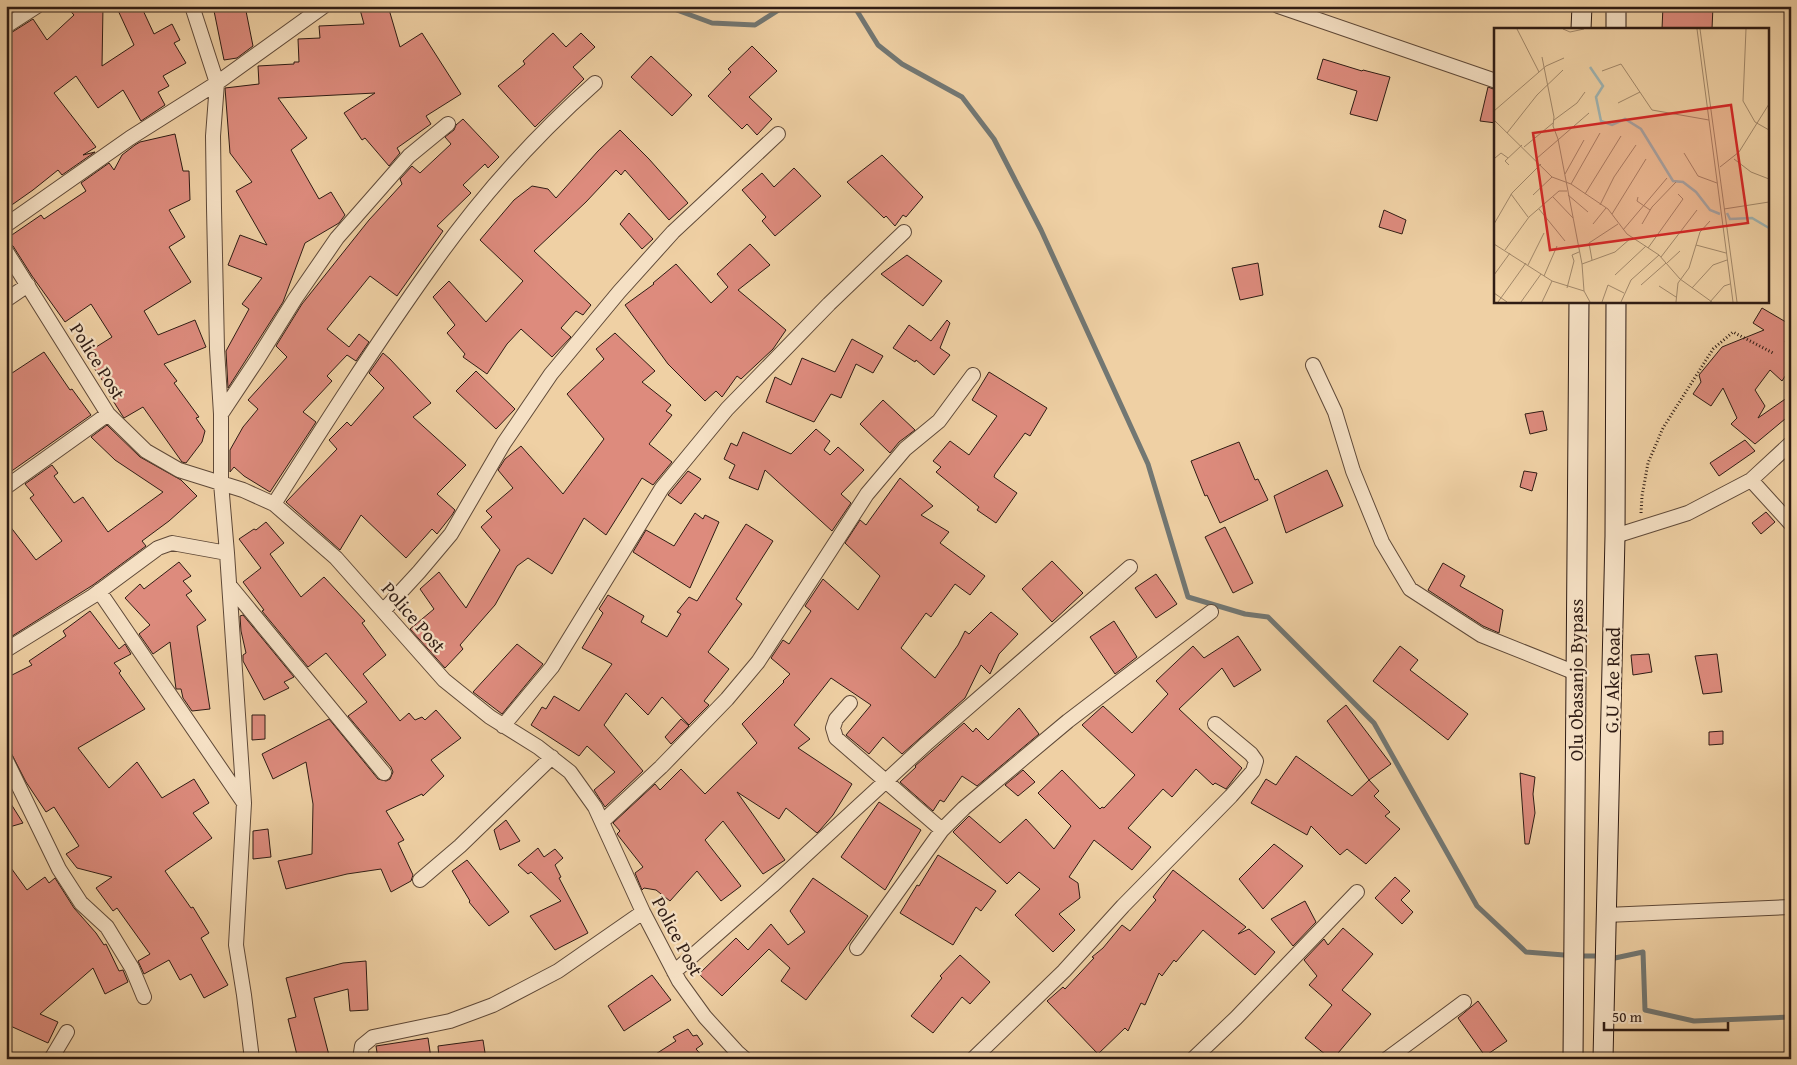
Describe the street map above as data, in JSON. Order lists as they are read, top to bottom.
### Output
{
  "streets": {
    "main road": ["Olu Obasanjo Bypass", "G.U Ake Road"],
    "street": ["Police Post"]
  },
  "scale_bar": "50 m"
}
